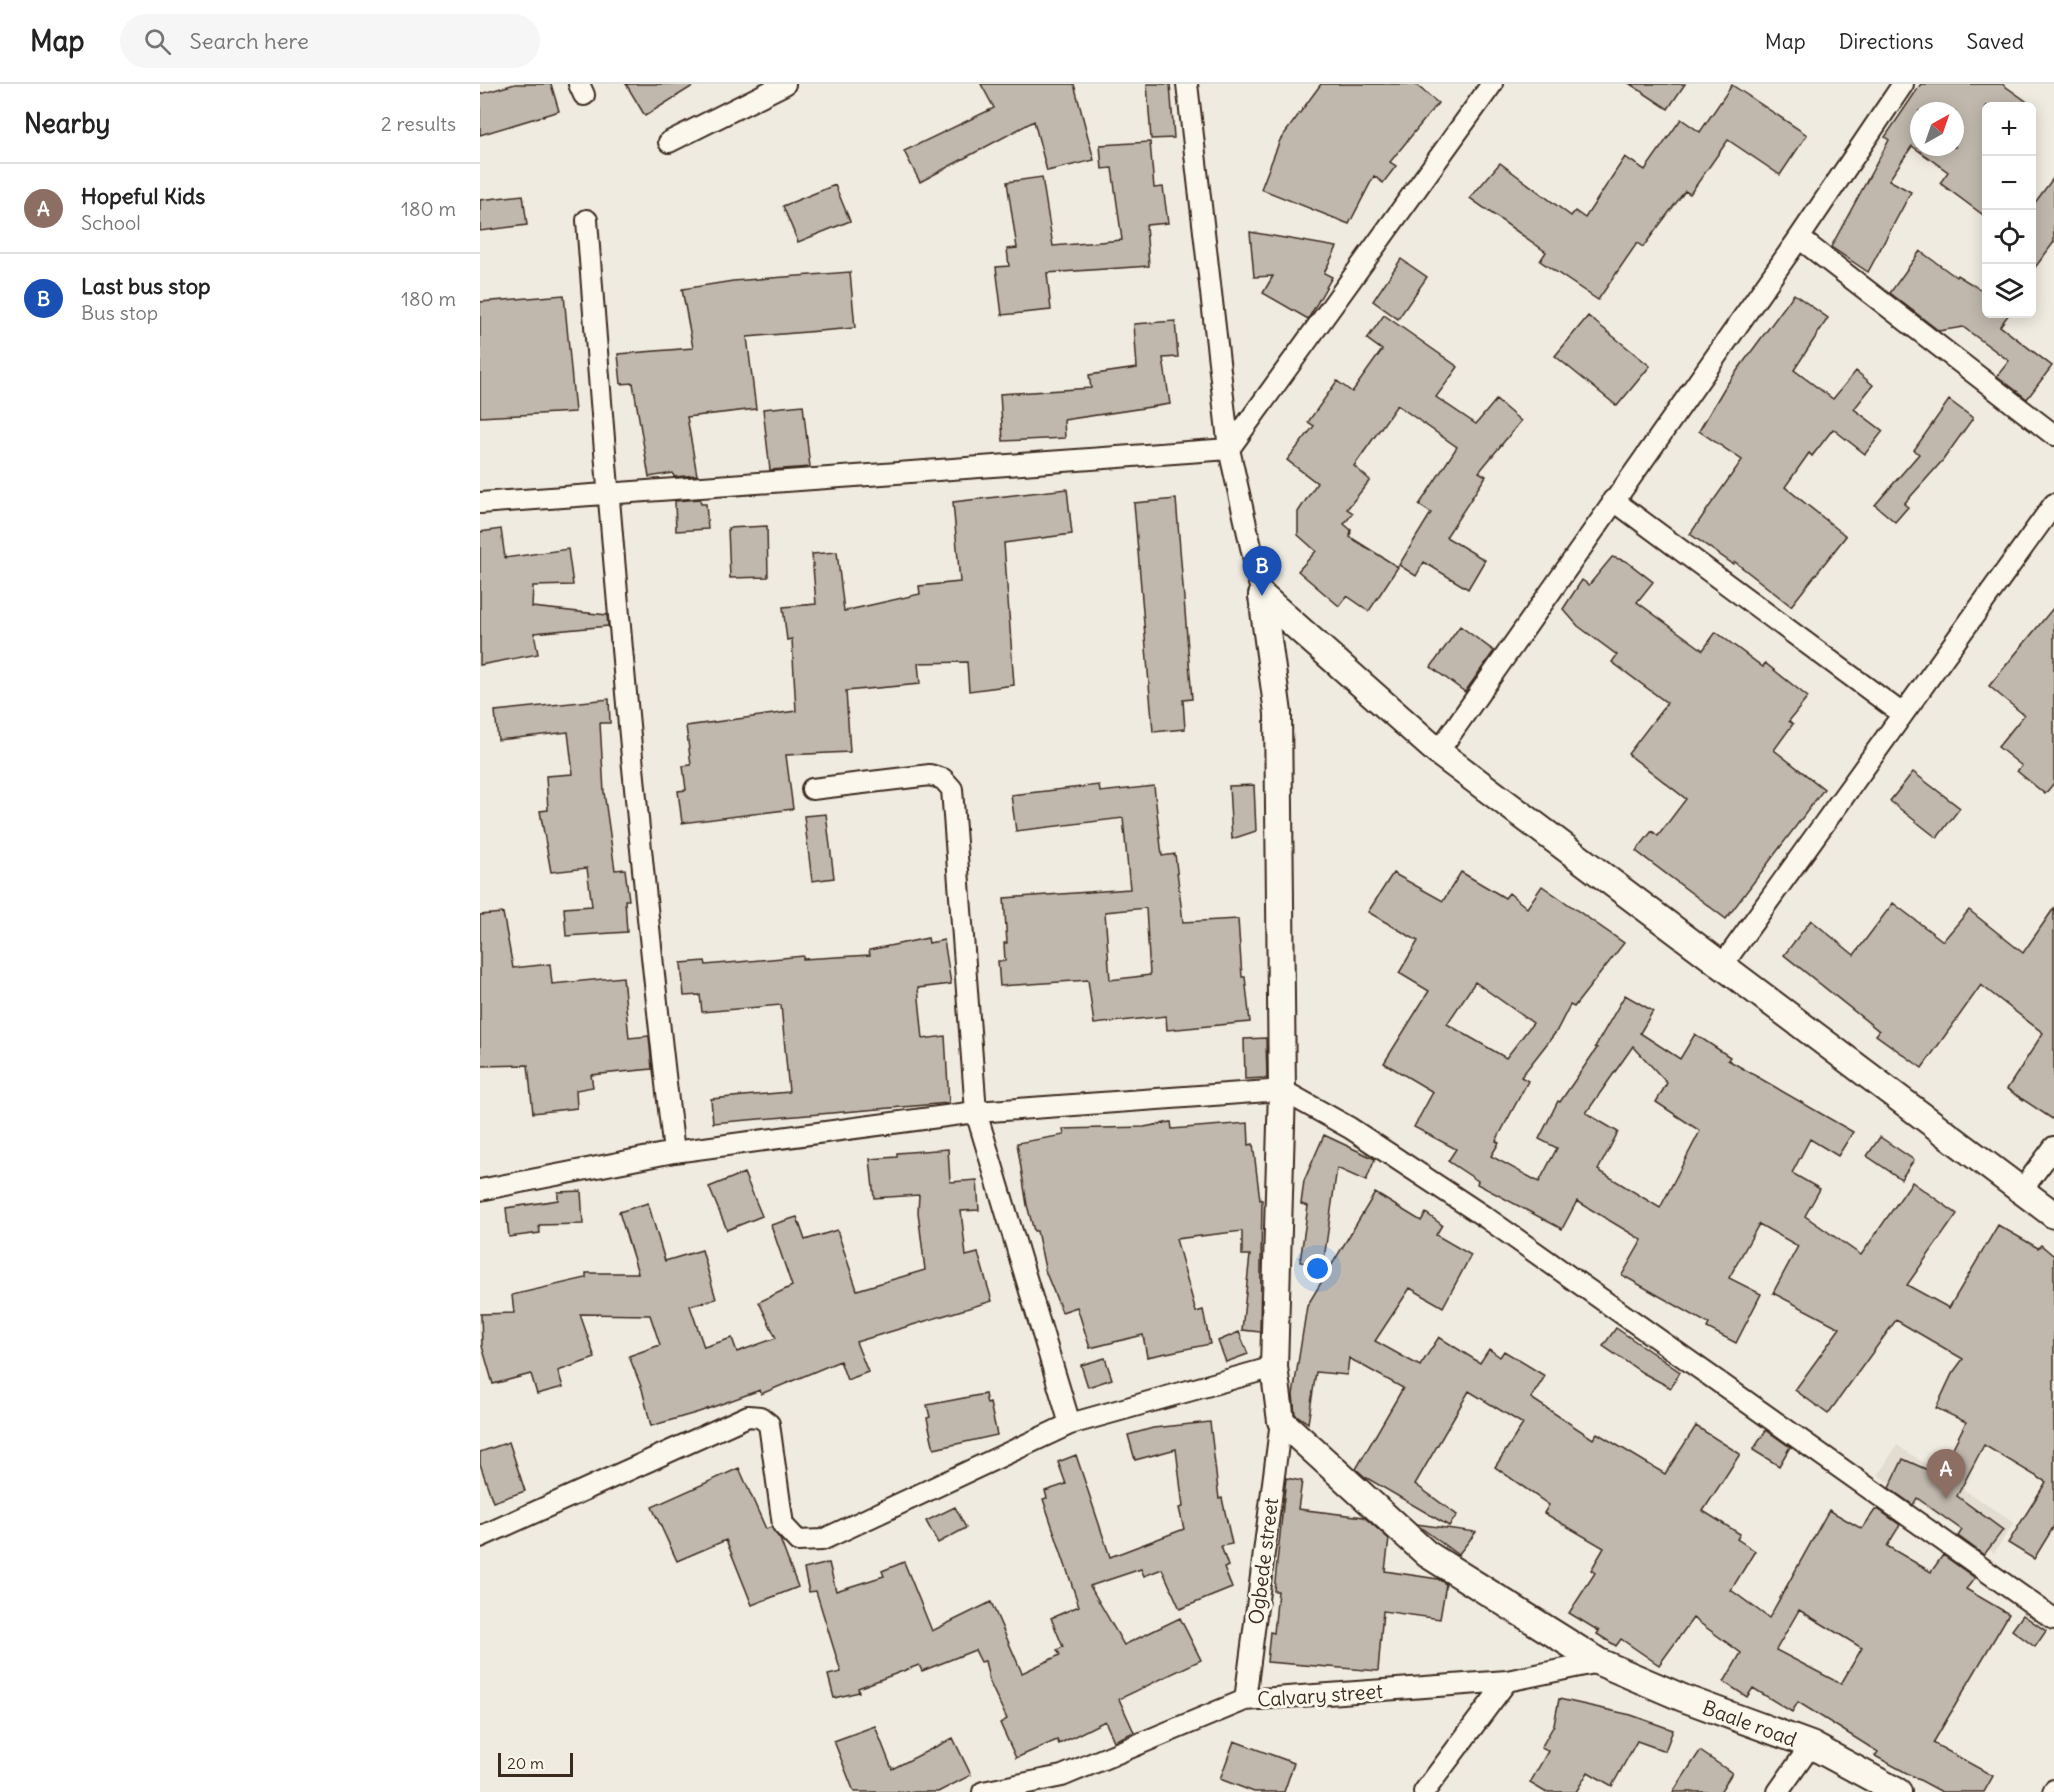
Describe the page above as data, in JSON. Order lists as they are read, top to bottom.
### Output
{
  "streets": {
    "street": ["Ogbede street", "Calvary street", "Baale road"]
  },
  "crossings": [
    ["Ogbede street", "Calvary street"],
    ["Ogbede street", "Baale road"],
    ["Calvary street", "Baale road"]
  ],
  "scale_bar": "20 m",
  "north": "top right",
  "page": {
    "header": "Map",
    "search": "Search here",
    "nav": ["Map", "Directions", "Saved"],
    "heading": ["Nearby", "2 results"],
    "map_buttons": ["+", "−"],
    "list": [
      {
        "mark": "A",
        "name": "Hopeful Kids",
        "note": "School",
        "value": "180 m"
      },
      {
        "mark": "B",
        "name": "Last bus stop",
        "note": "Bus stop",
        "value": "180 m"
      }
    ],
    "pins": ["B", "A"],
    "scale": "20 m"
  }
}
